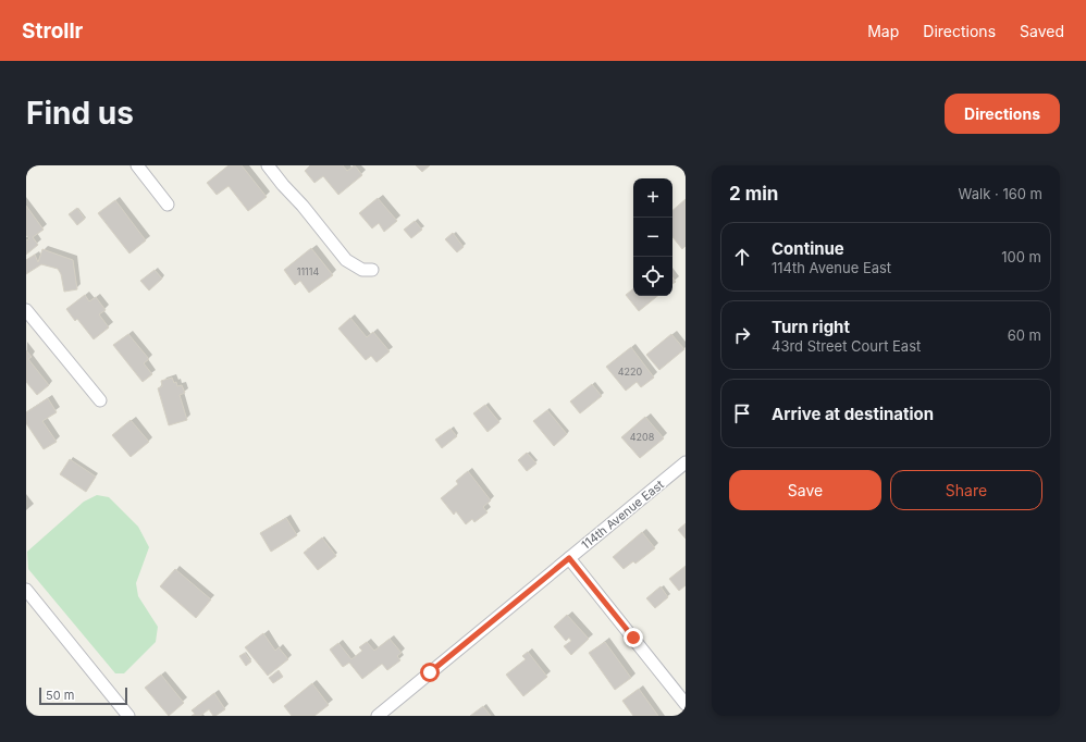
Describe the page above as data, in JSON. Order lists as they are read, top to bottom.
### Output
{
  "streets": {
    "street": ["114th Avenue East"]
  },
  "house_numbers": ["11114", "4220", "4208"],
  "scale_bar": "50 m",
  "page": {
    "header": "Strollr",
    "nav": ["Map", "Directions", "Saved"],
    "buttons": [
      "Directions",
      ["Save", "Share"]
    ],
    "title": "Find us",
    "heading": ["2 min", "Walk · 160 m"],
    "map_buttons": ["+", "−"],
    "list": [
      ["Continue", "114th Avenue East", "100 m"],
      ["Turn right", "43rd Street Court East", "60 m"],
      "Arrive at destination"
    ],
    "scale": "50 m"
  }
}
